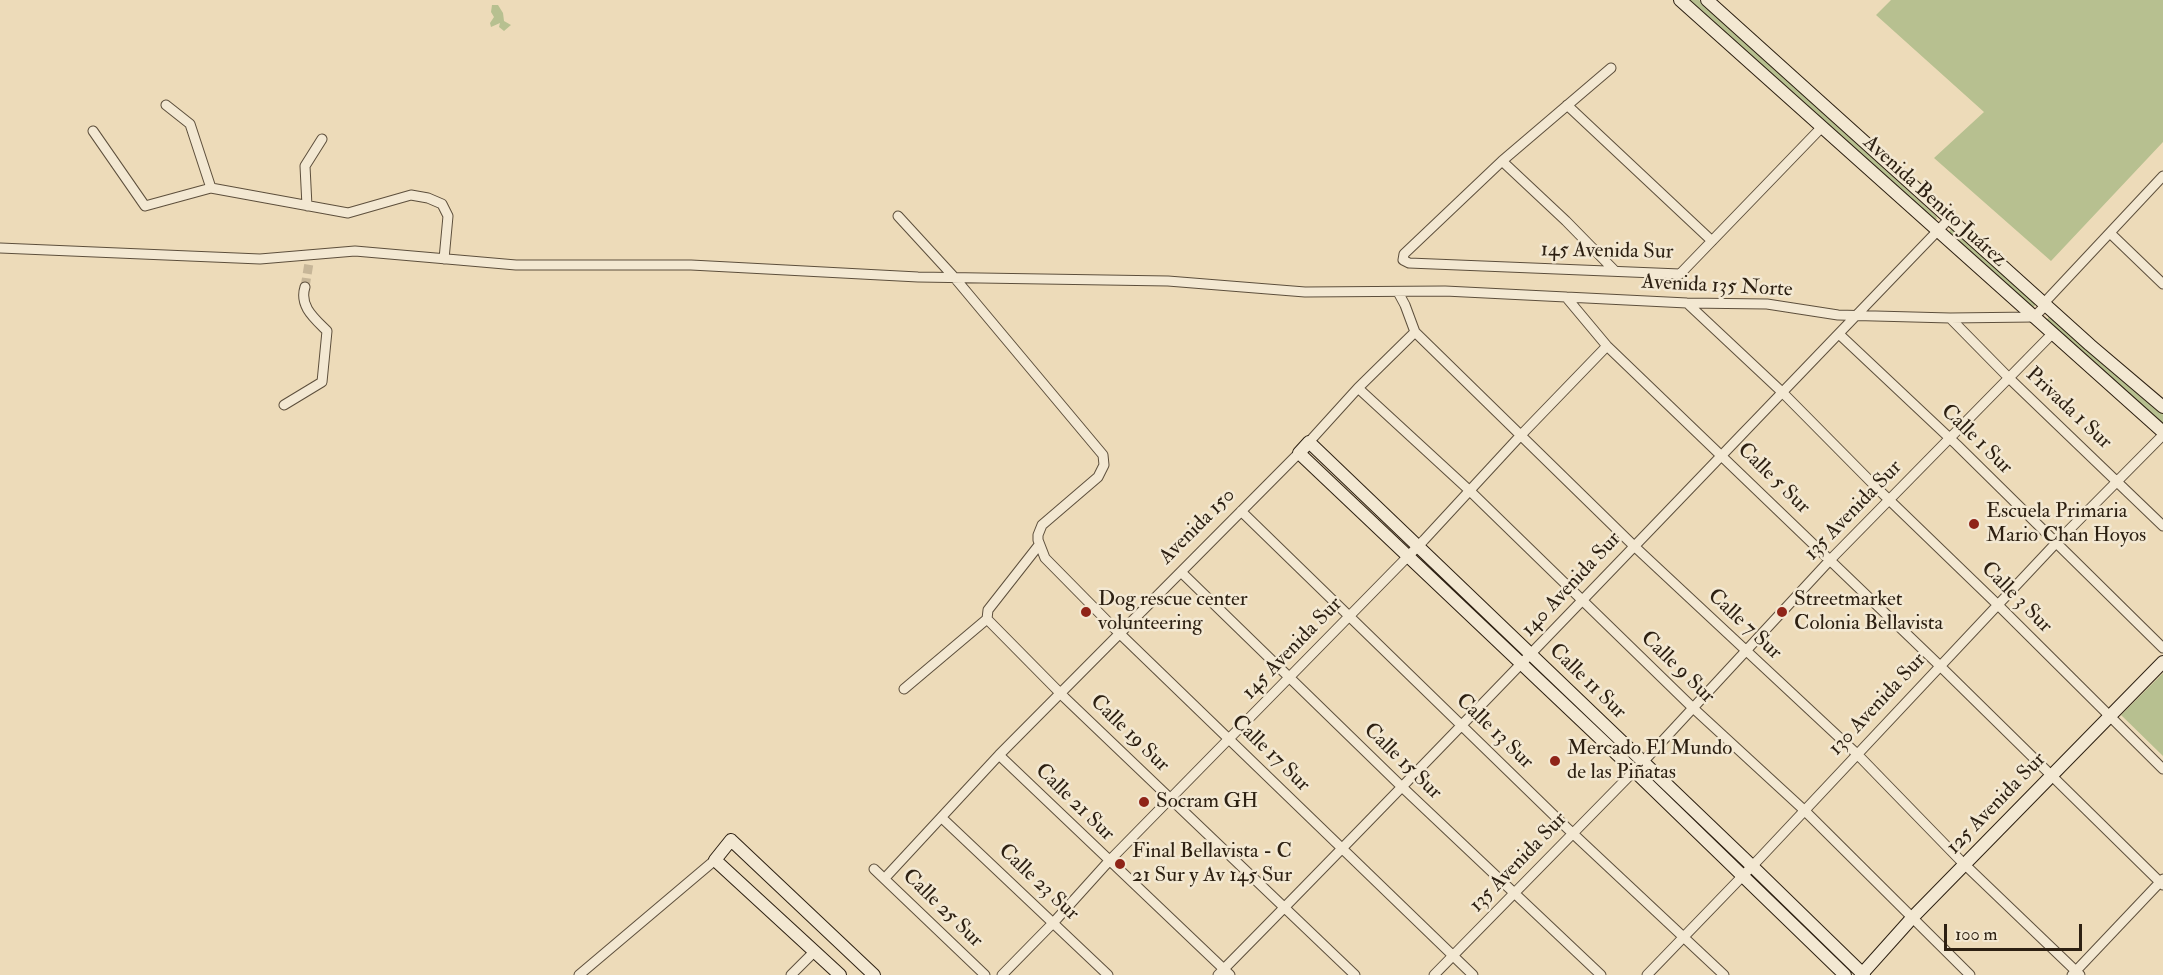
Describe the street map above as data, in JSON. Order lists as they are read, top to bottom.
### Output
{
  "streets": {
    "street": [
      "Avenida Benito Juárez",
      "145 Avenida Sur",
      "Avenida 135 Norte",
      "Privada 1 Sur",
      "Calle 1 Sur",
      "Calle 5 Sur",
      "135 Avenida Sur",
      "Avenida 150",
      "140 Avenida Sur",
      "Calle 3 Sur",
      "Calle 7 Sur",
      "Calle 9 Sur",
      "Calle 11 Sur",
      "130 Avenida Sur",
      "Calle 13 Sur",
      "Calle 19 Sur",
      "Calle 17 Sur",
      "Calle 15 Sur",
      "Calle 21 Sur",
      "125 Avenida Sur",
      "Calle 23 Sur",
      "Calle 25 Sur"
    ]
  },
  "crossings": [
    ["Avenida Benito Juárez", "145 Avenida Sur"],
    ["Avenida Benito Juárez", "Avenida 135 Norte"],
    ["Avenida Benito Juárez", "135 Avenida Sur"],
    ["Avenida Benito Juárez", "140 Avenida Sur"],
    ["Avenida Benito Juárez", "130 Avenida Sur"],
    ["145 Avenida Sur", "Calle 5 Sur"],
    ["145 Avenida Sur", "Calle 7 Sur"],
    ["145 Avenida Sur", "Calle 9 Sur"],
    ["145 Avenida Sur", "Calle 11 Sur"],
    ["145 Avenida Sur", "Calle 13 Sur"],
    ["145 Avenida Sur", "Calle 19 Sur"],
    ["145 Avenida Sur", "Calle 17 Sur"],
    ["145 Avenida Sur", "Calle 15 Sur"],
    ["145 Avenida Sur", "Calle 21 Sur"],
    ["145 Avenida Sur", "Calle 23 Sur"],
    ["Avenida 135 Norte", "Privada 1 Sur"],
    ["Avenida 135 Norte", "Calle 5 Sur"],
    ["Avenida 135 Norte", "140 Avenida Sur"],
    ["Avenida 135 Norte", "Calle 3 Sur"],
    ["Avenida 135 Norte", "Calle 7 Sur"],
    ["Privada 1 Sur", "135 Avenida Sur"],
    ["Privada 1 Sur", "130 Avenida Sur"],
    ["Calle 1 Sur", "135 Avenida Sur"],
    ["Calle 1 Sur", "140 Avenida Sur"],
    ["Calle 1 Sur", "130 Avenida Sur"],
    ["Calle 5 Sur", "135 Avenida Sur"],
    ["Calle 5 Sur", "140 Avenida Sur"],
    ["Calle 5 Sur", "130 Avenida Sur"],
    ["Calle 5 Sur", "125 Avenida Sur"],
    ["135 Avenida Sur", "Calle 3 Sur"],
    ["135 Avenida Sur", "Calle 7 Sur"],
    ["135 Avenida Sur", "Calle 9 Sur"],
    ["135 Avenida Sur", "Calle 11 Sur"],
    ["135 Avenida Sur", "Calle 13 Sur"],
    ["135 Avenida Sur", "Calle 17 Sur"],
    ["135 Avenida Sur", "Calle 15 Sur"],
    ["Avenida 150", "Calle 7 Sur"],
    ["Avenida 150", "Calle 9 Sur"],
    ["Avenida 150", "Calle 11 Sur"],
    ["Avenida 150", "Calle 13 Sur"],
    ["Avenida 150", "Calle 19 Sur"],
    ["Avenida 150", "Calle 17 Sur"],
    ["Avenida 150", "Calle 15 Sur"],
    ["Avenida 150", "Calle 21 Sur"],
    ["Avenida 150", "Calle 23 Sur"],
    ["Avenida 150", "Calle 25 Sur"],
    ["140 Avenida Sur", "Calle 3 Sur"],
    ["140 Avenida Sur", "Calle 7 Sur"],
    ["140 Avenida Sur", "Calle 9 Sur"],
    ["140 Avenida Sur", "Calle 11 Sur"],
    ["140 Avenida Sur", "Calle 13 Sur"],
    ["140 Avenida Sur", "Calle 19 Sur"],
    ["140 Avenida Sur", "Calle 17 Sur"],
    ["140 Avenida Sur", "Calle 15 Sur"],
    ["140 Avenida Sur", "Calle 21 Sur"],
    ["Calle 3 Sur", "130 Avenida Sur"],
    ["Calle 3 Sur", "125 Avenida Sur"],
    ["Calle 7 Sur", "130 Avenida Sur"],
    ["Calle 7 Sur", "125 Avenida Sur"],
    ["Calle 9 Sur", "130 Avenida Sur"],
    ["Calle 9 Sur", "125 Avenida Sur"],
    ["Calle 11 Sur", "130 Avenida Sur"],
    ["Calle 11 Sur", "125 Avenida Sur"],
    ["130 Avenida Sur", "Calle 13 Sur"]
  ],
  "places": [
    "Escuela Primaria Mario Chan Hoyos",
    "Dog rescue center volunteering",
    "Streetmarket Colonia Bellavista",
    "Mercado El Mundo de las Piñatas",
    "Socram GH",
    "Final Bellavista - C 21 Sur y Av 145 Sur"
  ],
  "scale_bar": "100 m"
}
